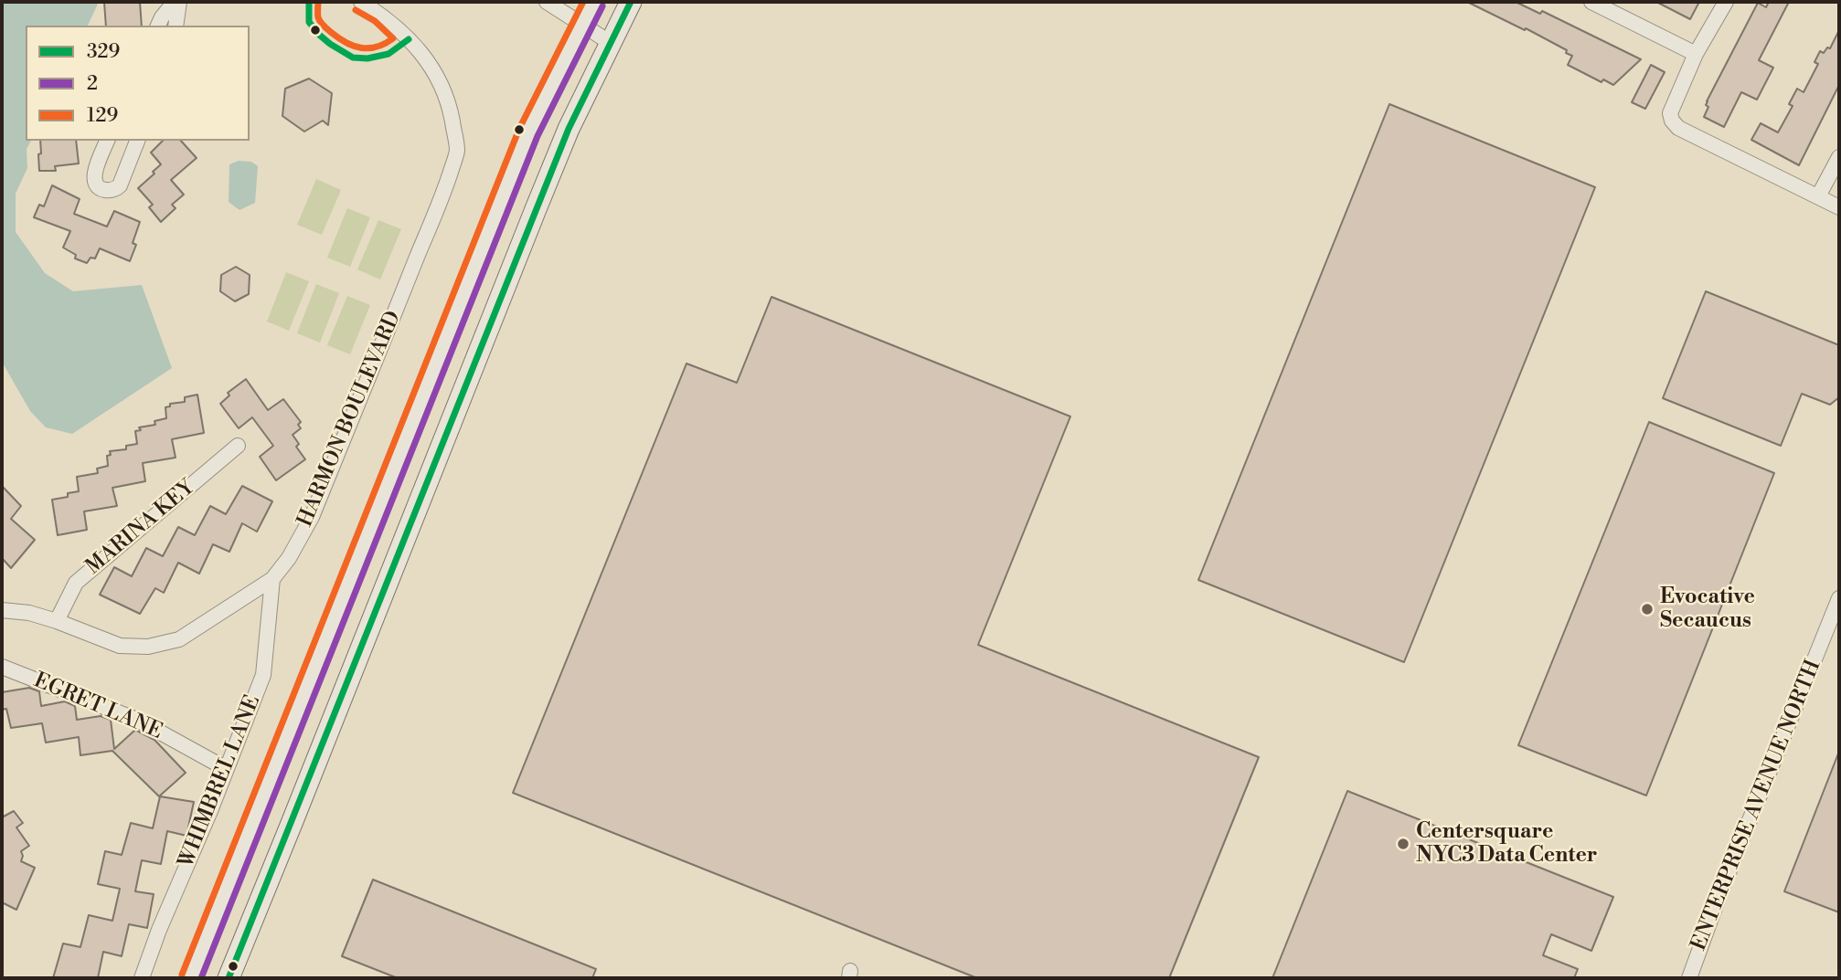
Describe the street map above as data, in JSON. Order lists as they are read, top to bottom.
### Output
{
  "streets": {
    "street": [
      "HARMON BOULEVARD",
      "MARINA KEY",
      "EGRET LANE",
      "WHIMBREL LANE",
      "ENTERPRISE AVENUE NORTH"
    ]
  },
  "crossings": [
    ["HARMON BOULEVARD", "MARINA KEY"],
    ["HARMON BOULEVARD", "WHIMBREL LANE"],
    ["EGRET LANE", "WHIMBREL LANE"]
  ],
  "places": ["Evocative Secaucus", "Centersquare NYC3 Data Center"],
  "lines": ["transit line 329", "transit line 129", "transit line 2"],
  "legend": ["329", "2", "129"]
}
